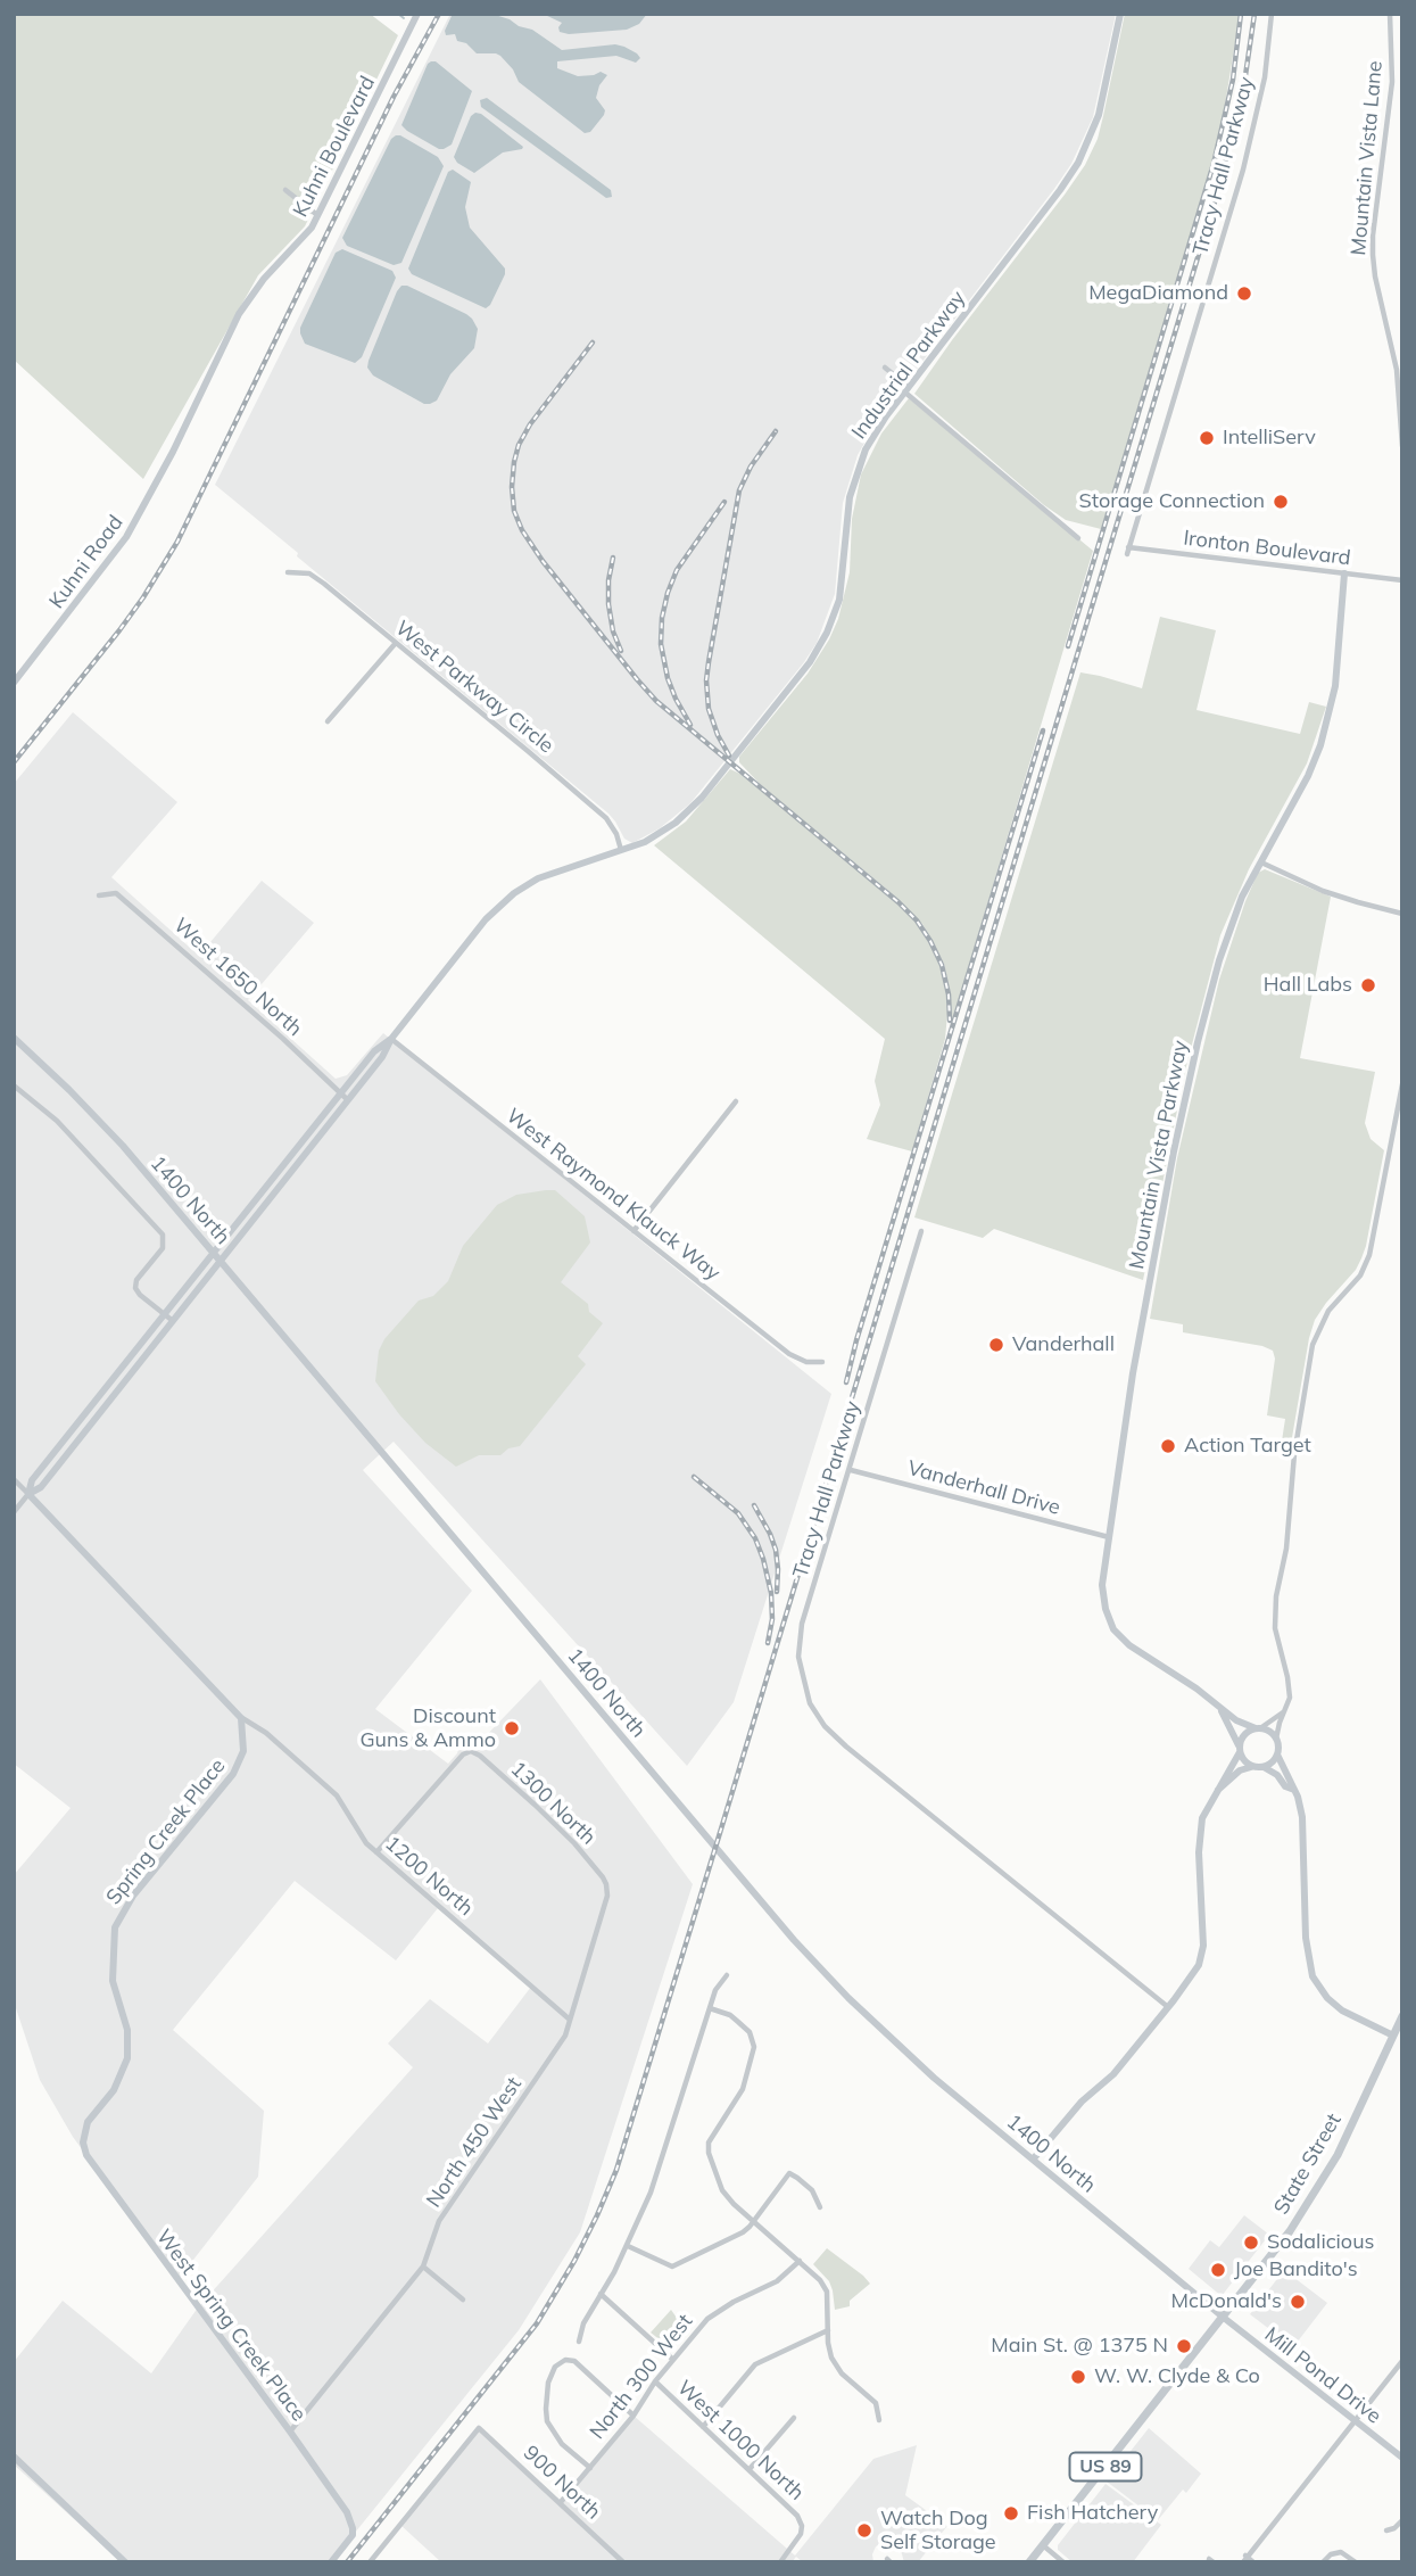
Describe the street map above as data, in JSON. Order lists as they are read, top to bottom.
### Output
{
  "streets": {
    "main road": ["State Street", "US 89"],
    "street": [
      "Kuhni Boulevard",
      "Mountain Vista Lane",
      "Tracy Hall Parkway",
      "Industrial Parkway",
      "Ironton Boulevard",
      "Kuhni Road",
      "West Parkway Circle",
      "West 1650 North",
      "Mountain Vista Parkway",
      "West Raymond Klauck Way",
      "1400 North",
      "Vanderhall Drive",
      "1300 North",
      "Spring Creek Place",
      "1200 North",
      "North 450 West",
      "West Spring Creek Place",
      "Mill Pond Drive",
      "North 300 West",
      "West 1000 North",
      "900 North"
    ]
  },
  "crossings": [
    ["Kuhni Boulevard", "Kuhni Road"],
    ["Tracy Hall Parkway", "Ironton Boulevard"],
    ["Tracy Hall Parkway", "Vanderhall Drive"],
    ["Industrial Parkway", "West Parkway Circle"],
    ["Industrial Parkway", "West Raymond Klauck Way"],
    ["Ironton Boulevard", "Mountain Vista Parkway"],
    ["Mountain Vista Parkway", "Vanderhall Drive"],
    ["1400 North", "State Street"],
    ["1400 North", "Mill Pond Drive"],
    ["1400 North", "US 89"],
    ["1300 North", "1200 North"],
    ["1300 North", "North 450 West"],
    ["Spring Creek Place", "1200 North"],
    ["Spring Creek Place", "West Spring Creek Place"],
    ["1200 North", "North 450 West"],
    ["North 450 West", "West Spring Creek Place"],
    ["State Street", "Mill Pond Drive"],
    ["State Street", "US 89"],
    ["Mill Pond Drive", "US 89"],
    ["North 300 West", "West 1000 North"],
    ["North 300 West", "900 North"]
  ],
  "places": [
    "MegaDiamond",
    "IntelliServ",
    "Storage Connection",
    "Hall Labs",
    "Vanderhall",
    "Action Target",
    "Discount Guns & Ammo",
    "Sodalicious",
    "Joe Bandito's",
    "McDonald's",
    "Main St. @ 1375 N",
    "W. W. Clyde & Co",
    "Fish Hatchery",
    "Watch Dog Self Storage"
  ]
}
